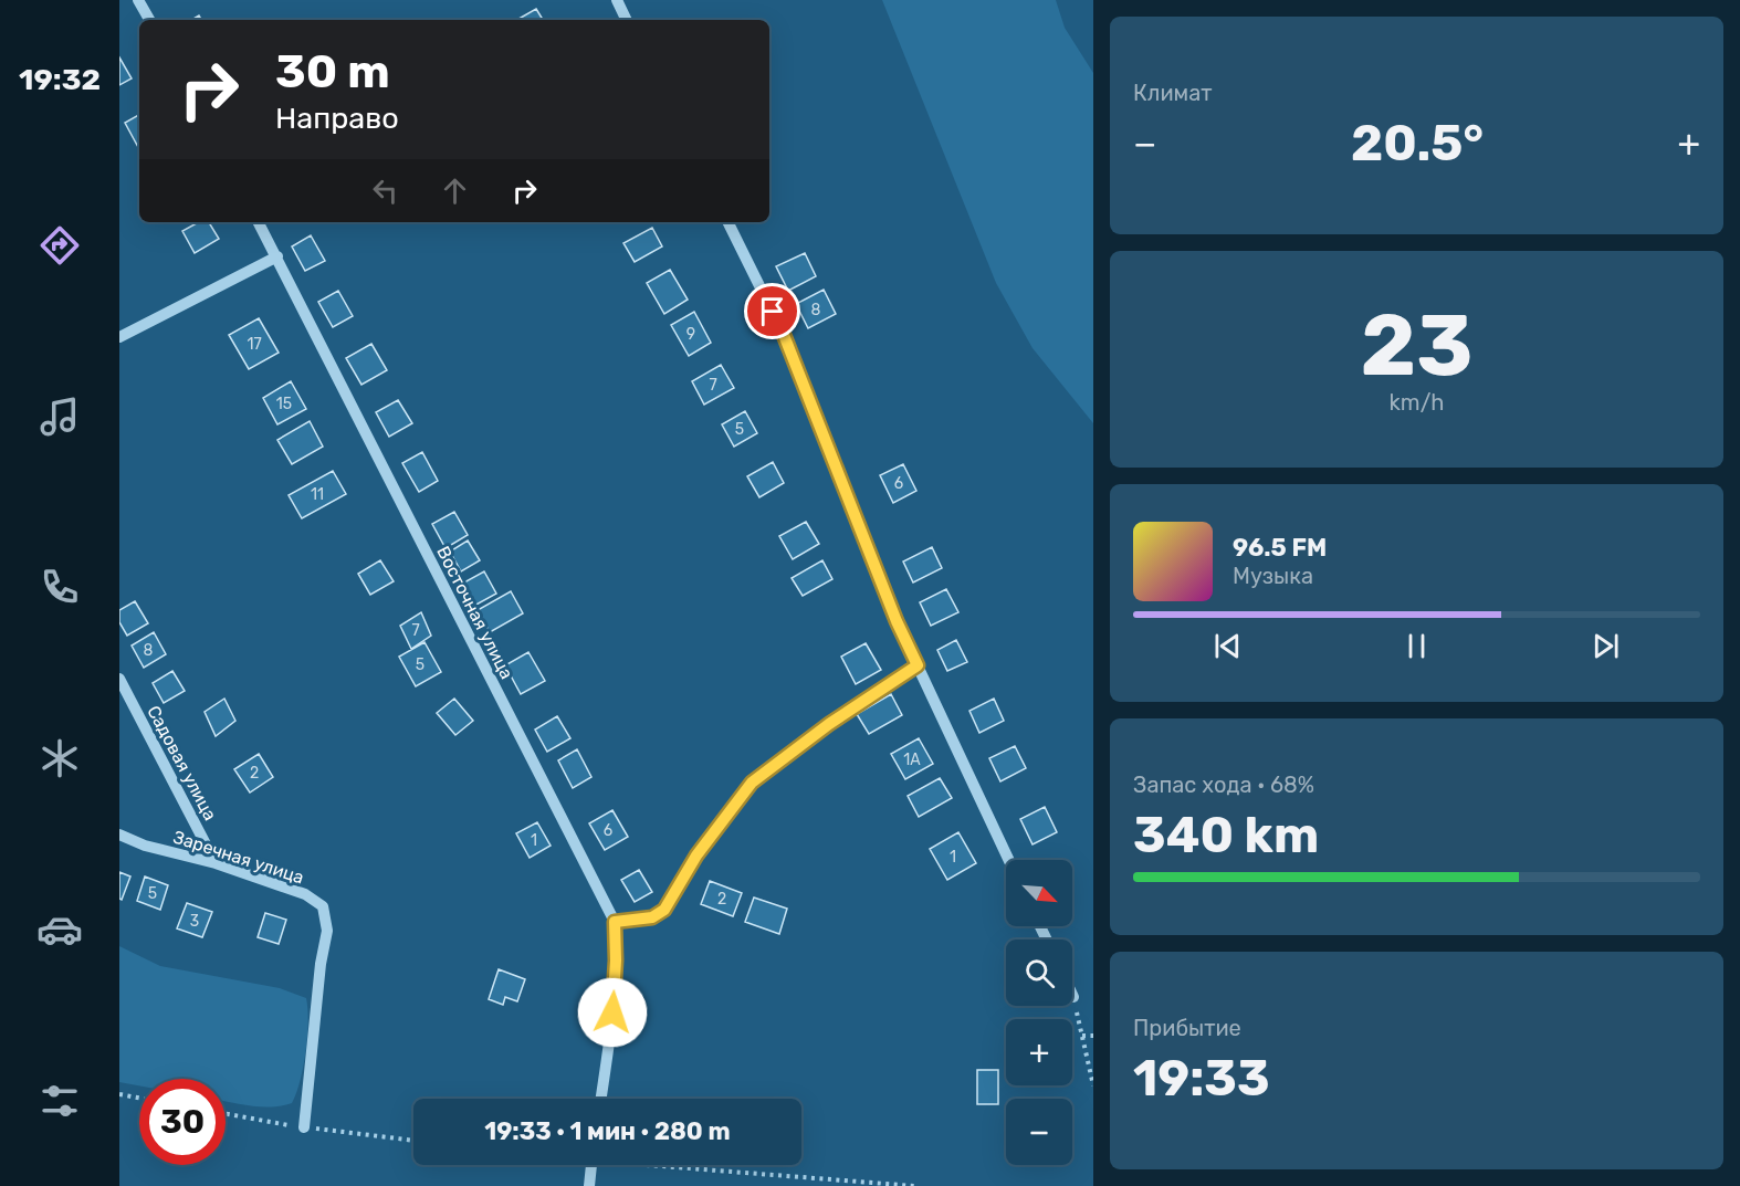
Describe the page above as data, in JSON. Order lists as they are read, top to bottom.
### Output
{
  "streets": {
    "street": ["Восточная улица", "Садовая улица", "Заречная улица"]
  },
  "crossings": [
    ["Садовая улица", "Заречная улица"]
  ],
  "house_numbers": [
    "8",
    "9",
    "17",
    "7",
    "15",
    "5",
    "6",
    "11",
    "7",
    "8",
    "5",
    "1А",
    "2",
    "6",
    "1",
    "1",
    "5",
    "2",
    "3"
  ],
  "north": "bottom right",
  "page": {
    "tabs": "19:32",
    "tile": [
      "Климат",
      ["23", "km/h"],
      ["Запас хода · 68%", "340 km"],
      ["Прибытие", "19:33"]
    ],
    "turn": ["30 m", "Направо"],
    "heat": ["−", "20.5°", "+"],
    "song": ["96.5 FM", "Музыка"],
    "map_buttons": ["+", "−"],
    "limit": "30",
    "trip": "19:33 · 1 мин · 280 m"
  }
}
